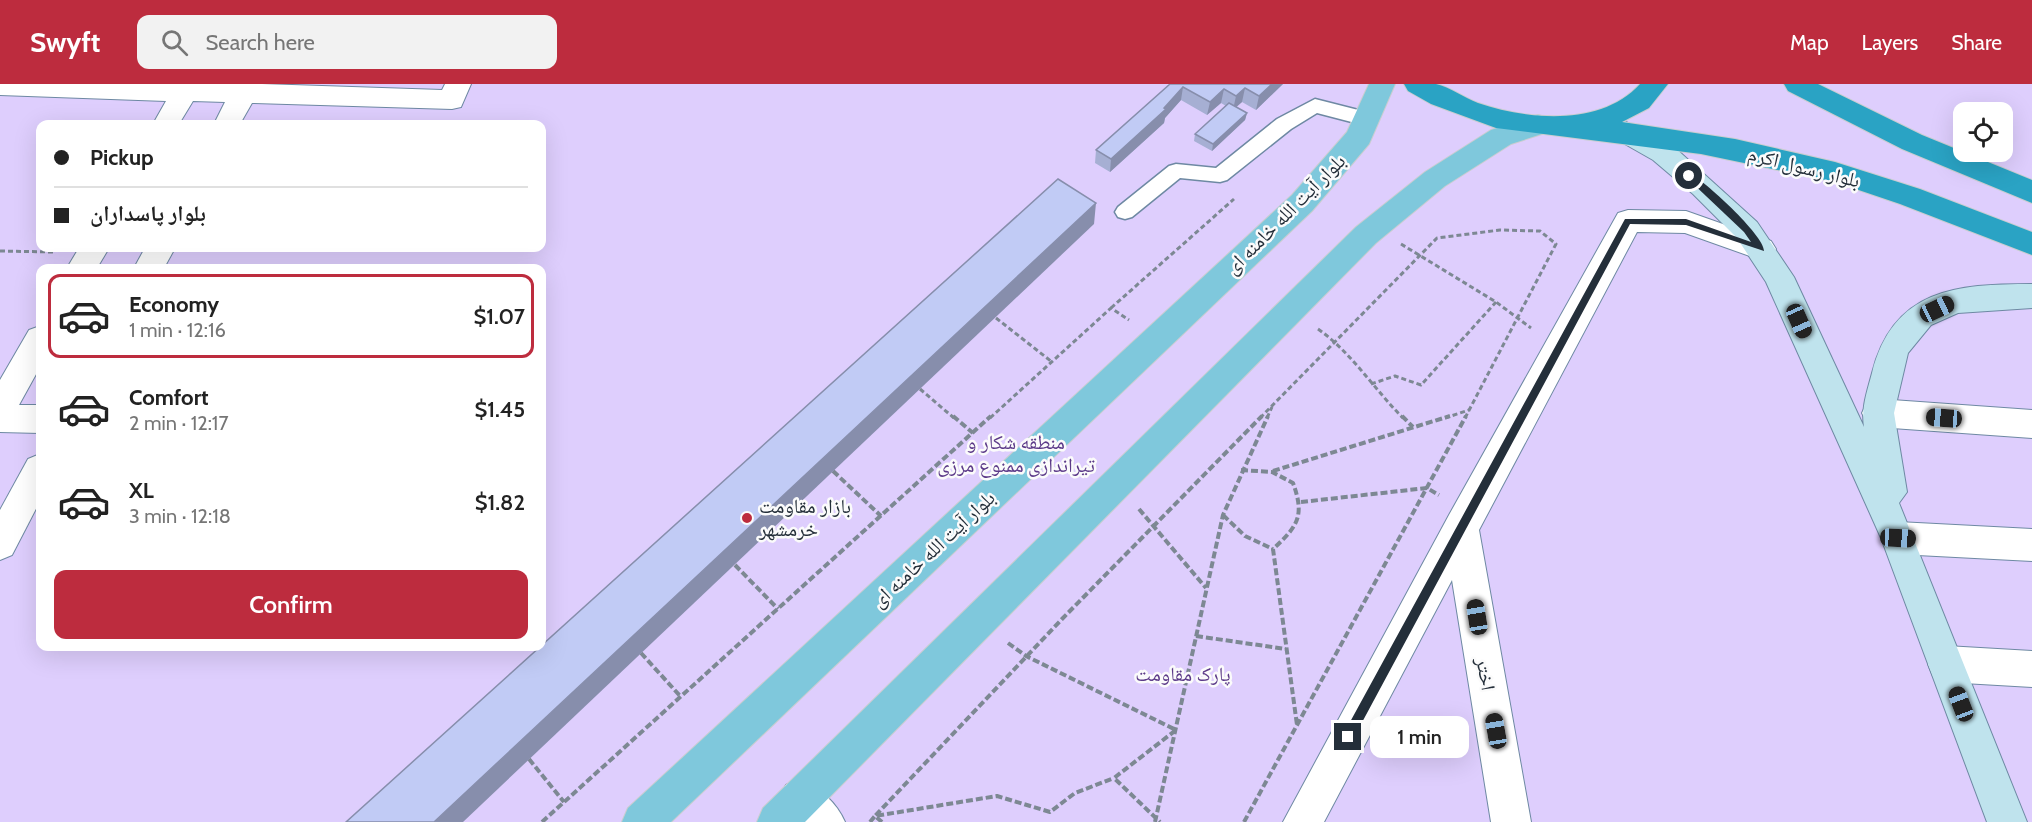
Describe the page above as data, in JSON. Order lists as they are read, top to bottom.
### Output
{
  "streets": {
    "highway": ["بلوار رسول اکرم"],
    "main road": ["بلوار آیت الله خامنه ای"],
    "street": ["اختر"]
  },
  "parks": ["منطقه شکار و تیراندازی ممنوع مرزی", "پارک مقاومت"],
  "places": ["بازار مقاومت خرمشهر"],
  "page": {
    "header": "Swyft",
    "search": "Search here",
    "nav": ["Map", "Layers", "Share"],
    "banner": ["Pickup", "بلوار پاسداران"],
    "list": [
      {
        "name": "Economy",
        "note": "1 min · 12:16",
        "value": "$1.07"
      },
      {
        "name": "Comfort",
        "note": "2 min · 12:17",
        "value": "$1.45"
      },
      {
        "name": "XL",
        "note": "3 min · 12:18",
        "value": "$1.82"
      }
    ],
    "buttons": "Confirm",
    "bubble": "1 min"
  }
}
